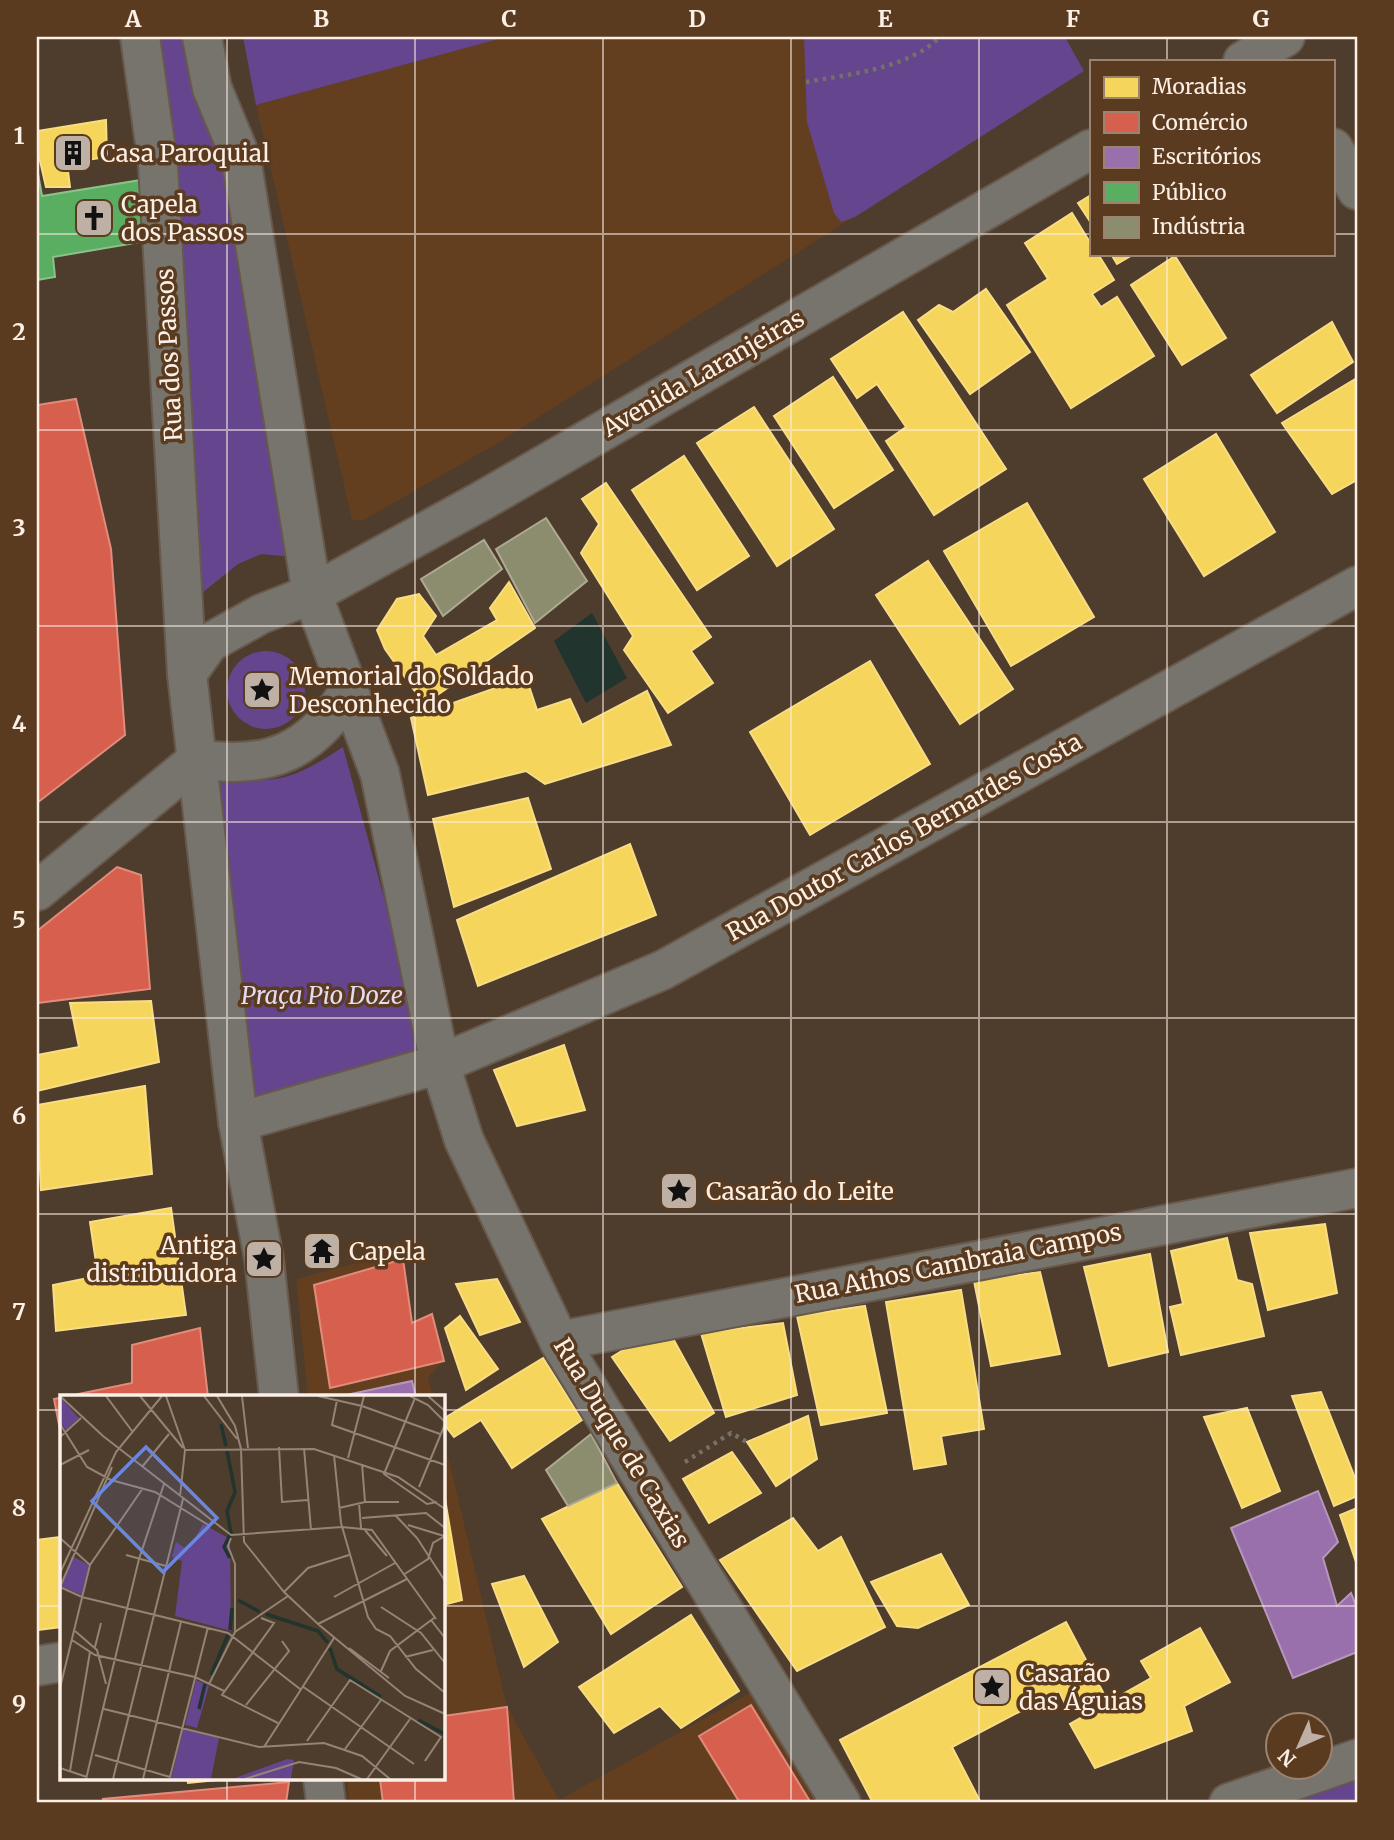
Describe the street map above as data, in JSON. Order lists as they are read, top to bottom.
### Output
{
  "streets": {
    "street": [
      "Rua dos Passos",
      "Avenida Laranjeiras",
      "Rua Doutor Carlos Bernardes Costa",
      "Rua Athos Cambraia Campos",
      "Rua Duque de Caxias"
    ]
  },
  "crossings": [
    ["Rua dos Passos", "Avenida Laranjeiras"],
    ["Rua Doutor Carlos Bernardes Costa", "Rua Duque de Caxias"],
    ["Rua Athos Cambraia Campos", "Rua Duque de Caxias"]
  ],
  "parks": ["Praça Pio Doze"],
  "places": {
    "building": ["Casa Paroquial"],
    "church": ["Capela dos Passos"],
    "place": [
      "Memorial do Soldado Desconhecido",
      "Casarão do Leite",
      "Antiga distribuidora",
      "Casarão das Águias"
    ],
    "temple": ["Capela"]
  },
  "legend": [
    "Moradias",
    "Comércio",
    "Escritórios",
    "Público",
    "Indústria"
  ],
  "north": "bottom left",
  "grid": {
    "columns": [
      "A",
      "B",
      "C",
      "D",
      "E",
      "F",
      "G"
    ],
    "rows": [
      "1",
      "2",
      "3",
      "4",
      "5",
      "6",
      "7",
      "8",
      "9"
    ]
  }
}
